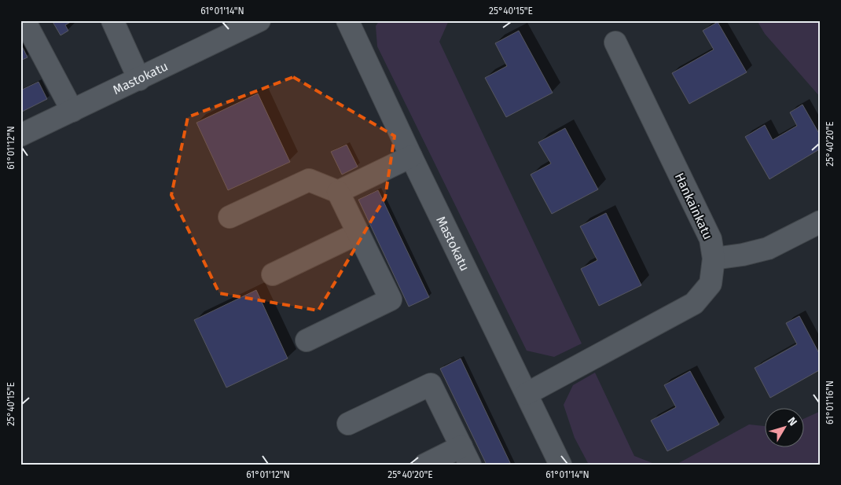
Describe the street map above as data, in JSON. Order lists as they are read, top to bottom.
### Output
{
  "streets": {
    "street": ["Mastokatu", "Hankainkatu"]
  },
  "crossings": [
    ["Mastokatu", "Hankainkatu"]
  ],
  "north": "top right",
  "coordinates": [
    "61°01'14\"N",
    "25°40'15\"E",
    "25°40'20\"E",
    "61°01'12\"N",
    "61°01'16\"N"
  ]
}
